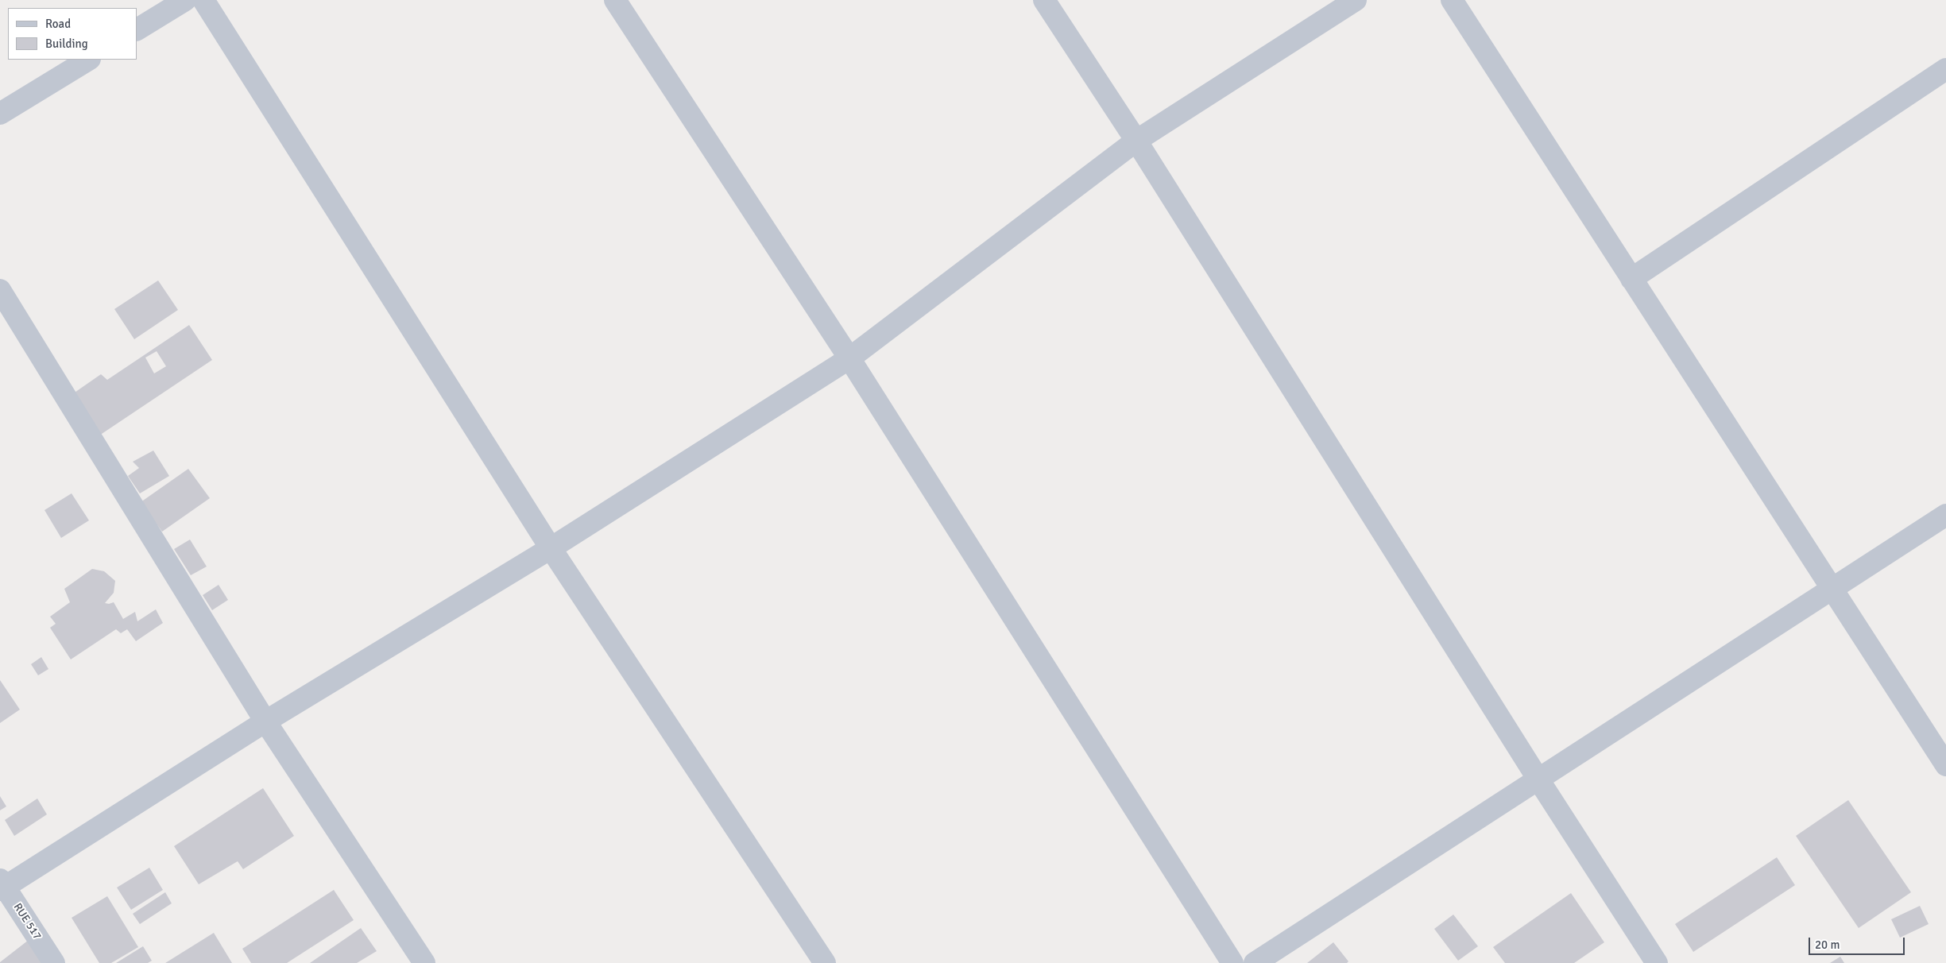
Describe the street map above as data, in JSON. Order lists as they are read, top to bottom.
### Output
{
  "streets": {
    "street": ["RUE 517"]
  },
  "legend": ["Road", "Building"],
  "scale_bar": "20 m"
}
